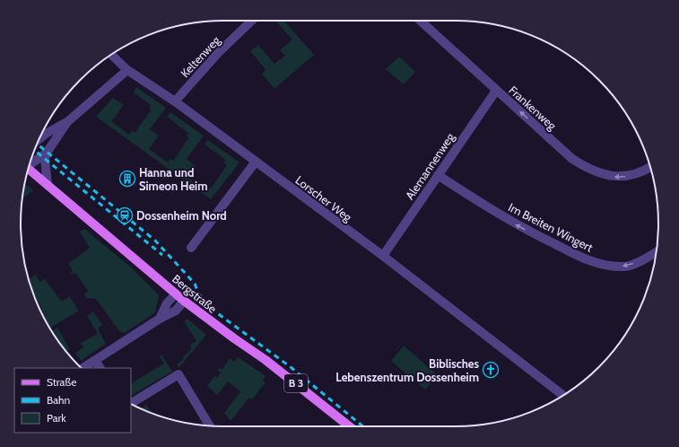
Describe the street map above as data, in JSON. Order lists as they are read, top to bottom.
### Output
{
  "streets": {
    "main road": ["Bergstraße", "B 3"],
    "street": [
      "Keltenweg",
      "Frankenweg",
      "Alemannenweg",
      "Lorscher Weg",
      "Im Breiten Wingert"
    ]
  },
  "crossings": [
    ["Keltenweg", "Lorscher Weg"],
    ["Frankenweg", "Alemannenweg"],
    ["Alemannenweg", "Lorscher Weg"],
    ["Alemannenweg", "Im Breiten Wingert"]
  ],
  "one_way": ["Frankenweg", "Im Breiten Wingert"],
  "places": {
    "building": ["Hanna und Simeon Heim"],
    "station": ["Dossenheim Nord"],
    "church": ["Biblisches Lebenszentrum Dossenheim"]
  },
  "legend": ["Straße", "Bahn", "Park"]
}
